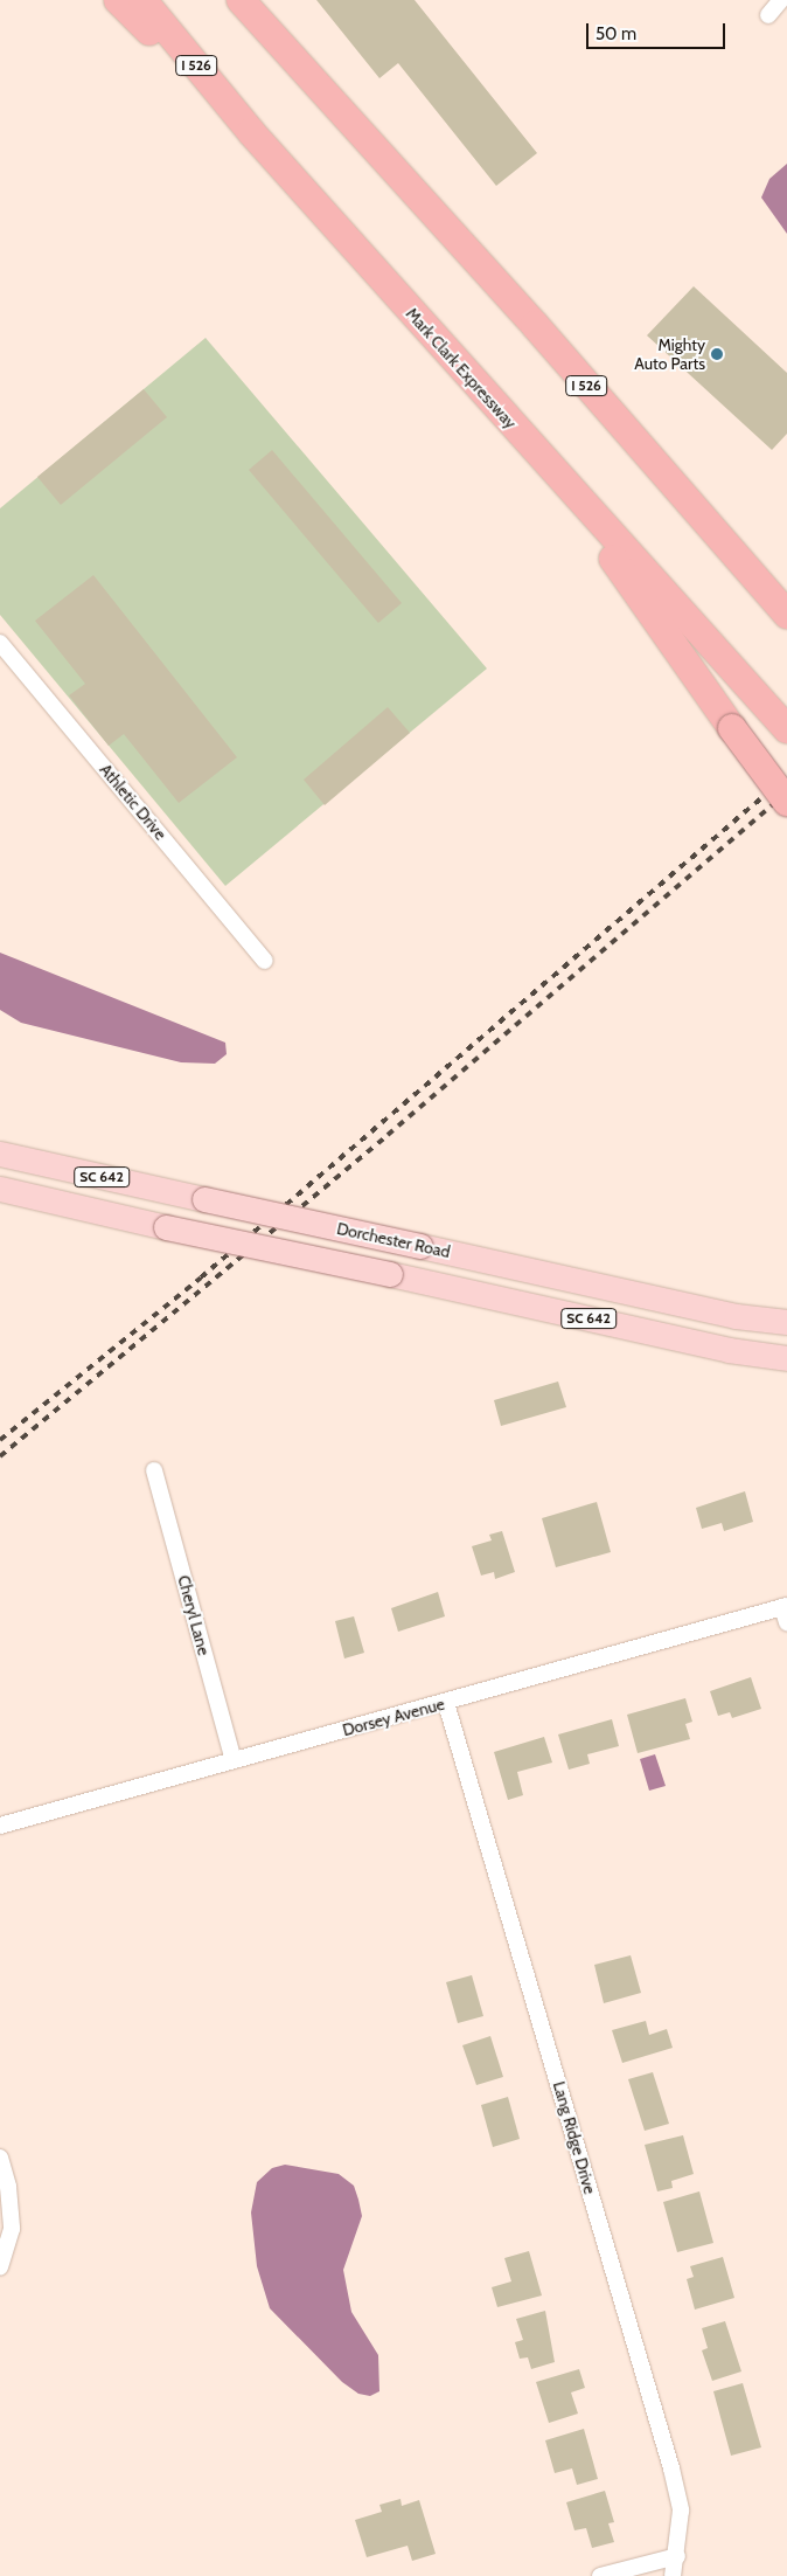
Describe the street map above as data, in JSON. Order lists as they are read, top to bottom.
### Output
{
  "streets": {
    "highway": ["I 526", "Mark Clark Expressway"],
    "main road": ["SC 642", "Dorchester Road"],
    "street": [
      "Athletic Drive",
      "Cheryl Lane",
      "Dorsey Avenue",
      "Lang Ridge Drive"
    ]
  },
  "crossings": [
    ["Cheryl Lane", "Dorsey Avenue"],
    ["Dorsey Avenue", "Lang Ridge Drive"]
  ],
  "places": ["Mighty Auto Parts"],
  "scale_bar": "50 m"
}
